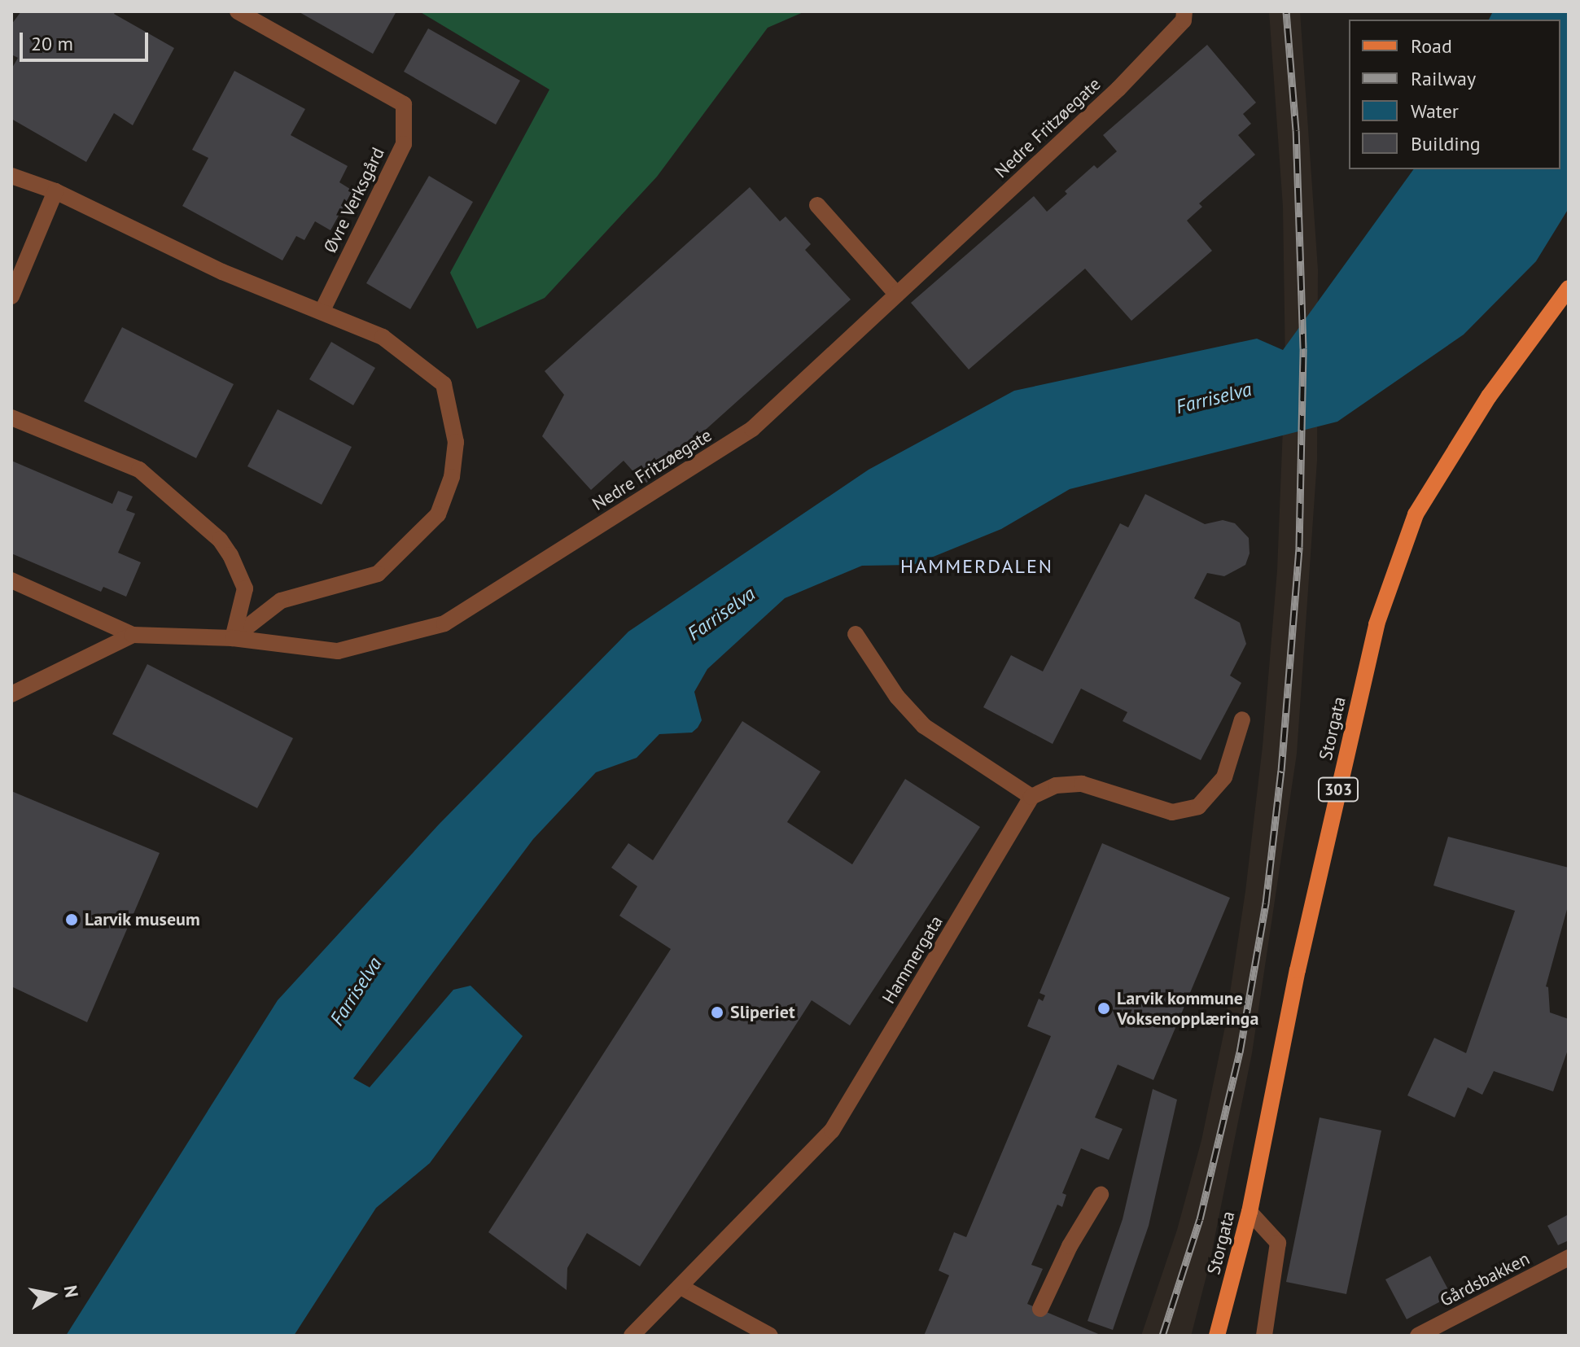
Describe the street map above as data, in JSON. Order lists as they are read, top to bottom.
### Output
{
  "streets": {
    "main road": ["Storgata", "303"],
    "street": [
      "Nedre Fritzøegate",
      "Øvre Verksgård",
      "Hammergata",
      "Gårdsbakken"
    ]
  },
  "districts": ["HAMMERDALEN"],
  "water": ["Farriselva"],
  "places": ["Larvik museum", "Larvik kommune Voksenopplæringa", "Sliperiet"],
  "legend": [
    "Road",
    "Railway",
    "Water",
    "Building"
  ],
  "scale_bar": "20 m",
  "north": "right"
}
